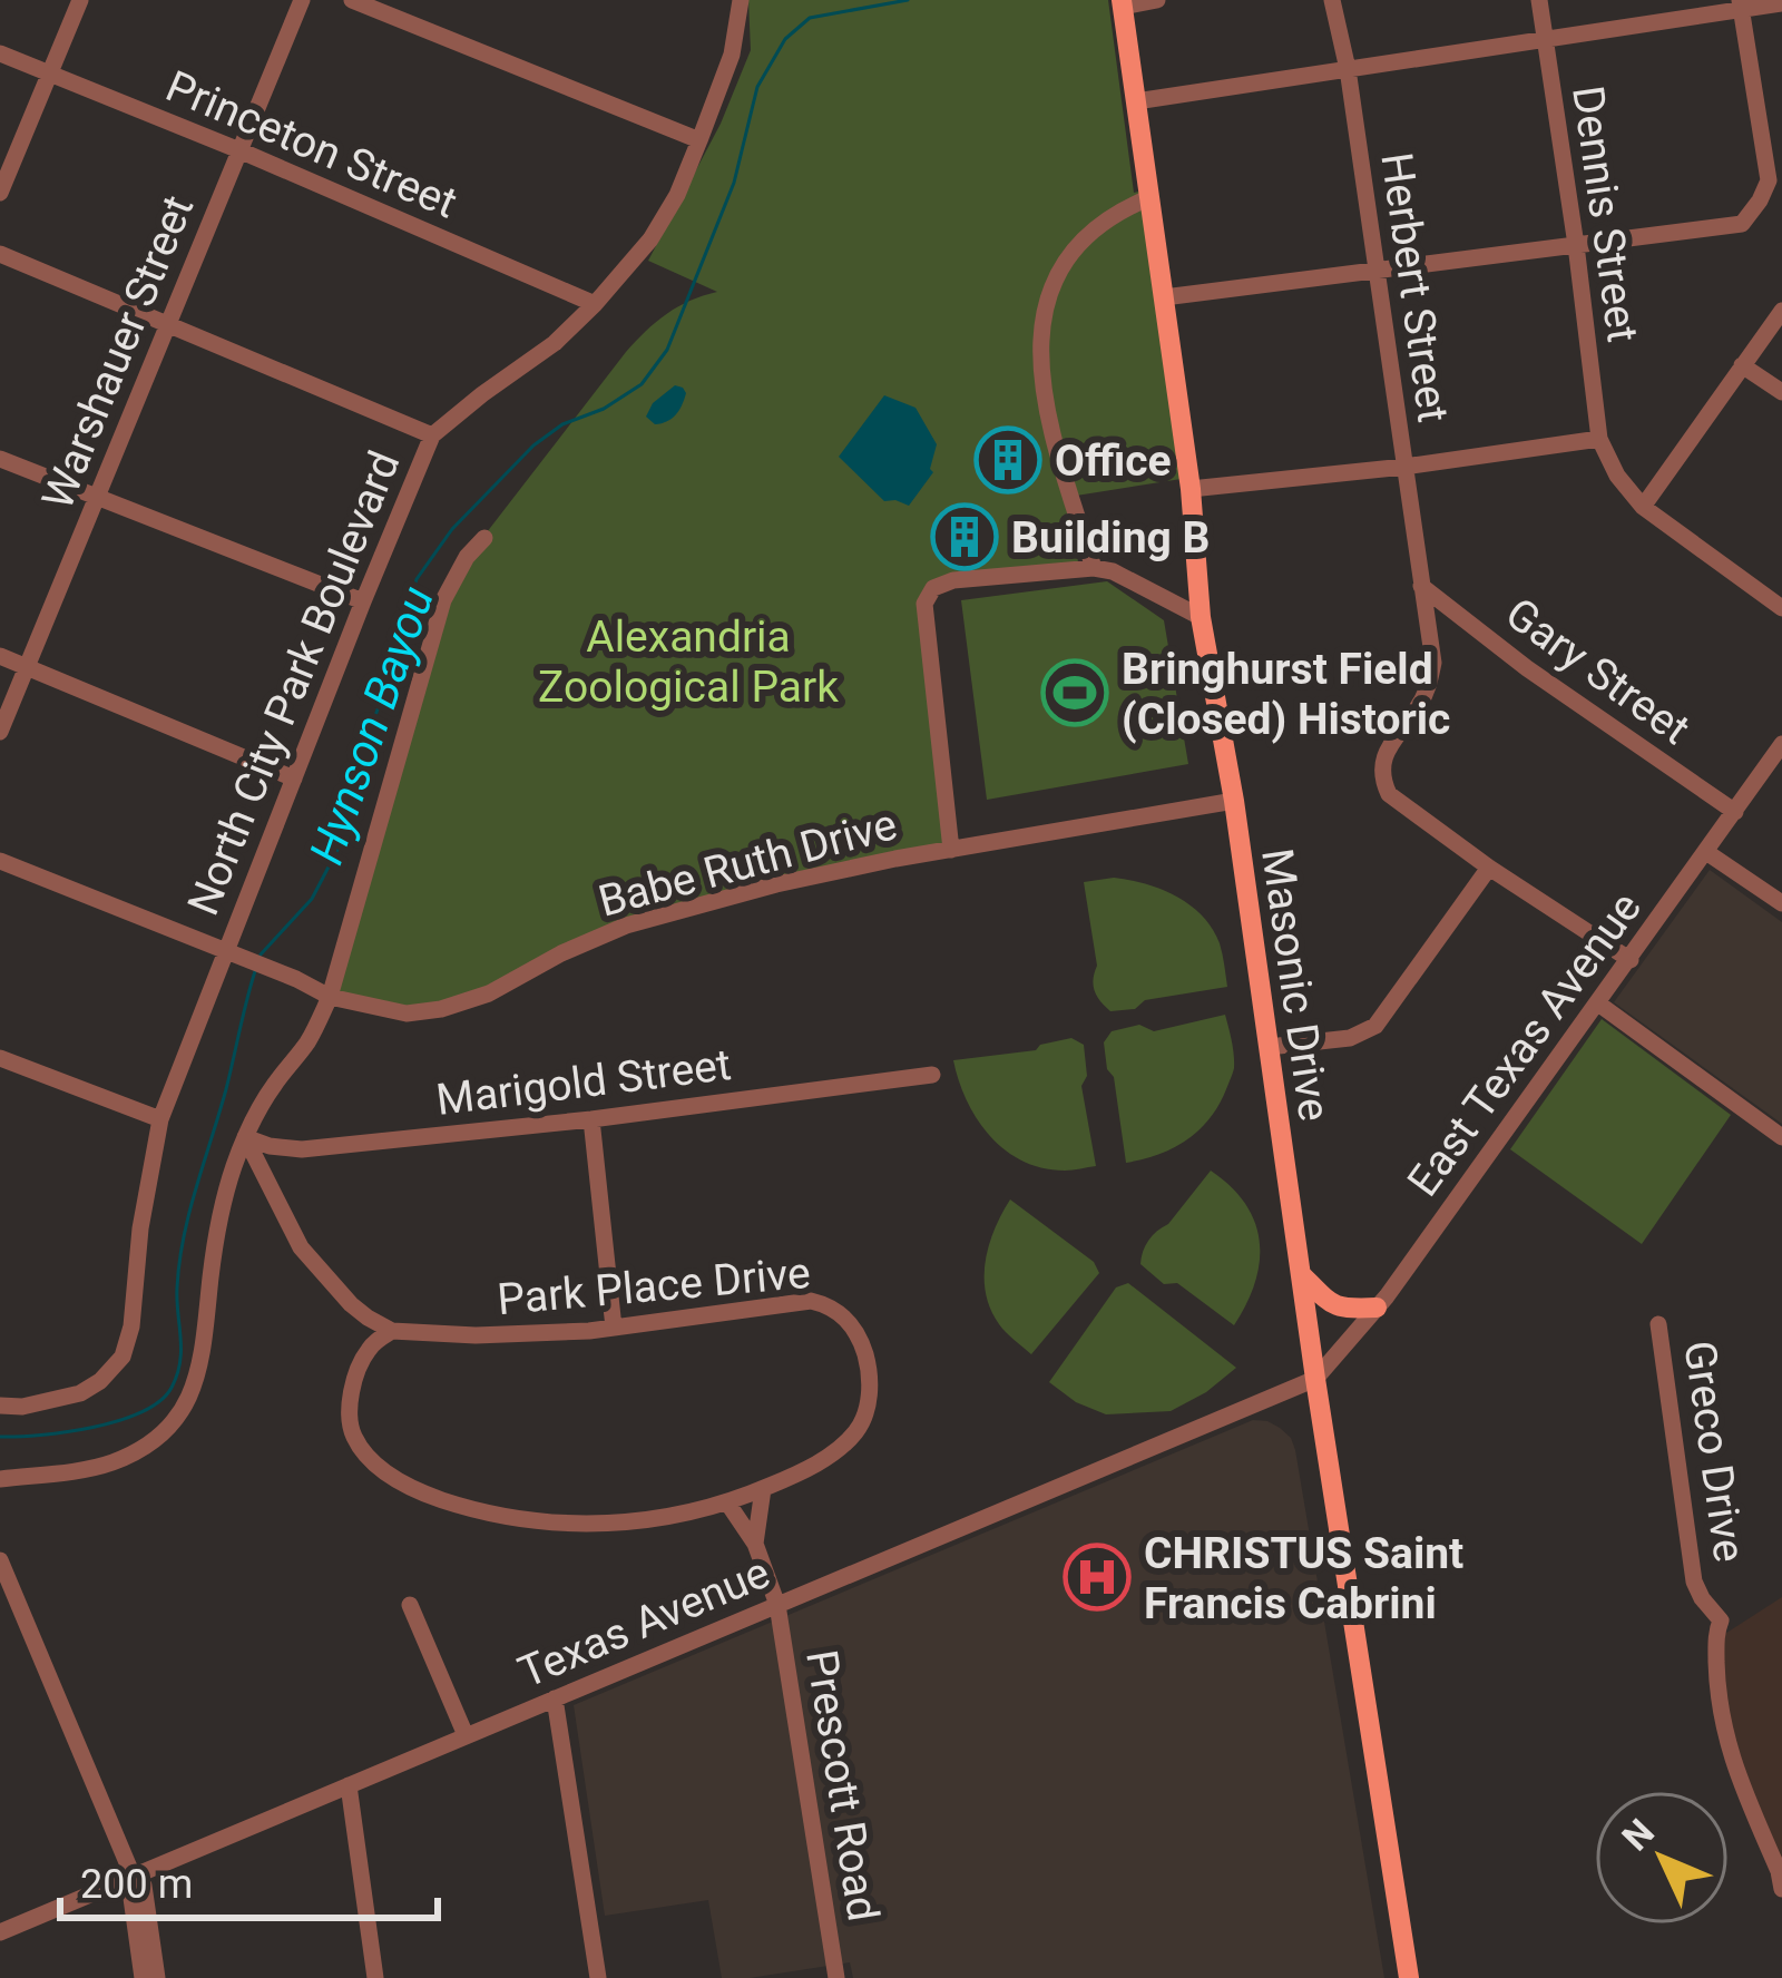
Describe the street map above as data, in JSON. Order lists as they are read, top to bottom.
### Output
{
  "streets": {
    "main road": ["Masonic Drive"],
    "street": [
      "Princeton Street",
      "Dennis Street",
      "Herbert Street",
      "Warshauer Street",
      "Gary Street",
      "North City Park Boulevard",
      "Babe Ruth Drive",
      "East Texas Avenue",
      "Marigold Street",
      "Park Place Drive",
      "Greco Drive",
      "Texas Avenue",
      "Prescott Road"
    ]
  },
  "crossings": [
    ["Princeton Street", "Warshauer Street"],
    ["Princeton Street", "North City Park Boulevard"],
    ["Herbert Street", "Gary Street"],
    ["Gary Street", "East Texas Avenue"],
    ["North City Park Boulevard", "Babe Ruth Drive"],
    ["Babe Ruth Drive", "Masonic Drive"],
    ["Masonic Drive", "East Texas Avenue"],
    ["Masonic Drive", "Texas Avenue"],
    ["East Texas Avenue", "Texas Avenue"],
    ["Park Place Drive", "Prescott Road"],
    ["Texas Avenue", "Prescott Road"]
  ],
  "water": ["Hynson Bayou"],
  "parks": ["Alexandria Zoological Park"],
  "places": {
    "building": ["Office", "Building B"],
    "sports": ["Bringhurst Field (Closed) Historic"],
    "hospital": ["CHRISTUS Saint Francis Cabrini"]
  },
  "scale_bar": "200 m",
  "north": "top left"
}
